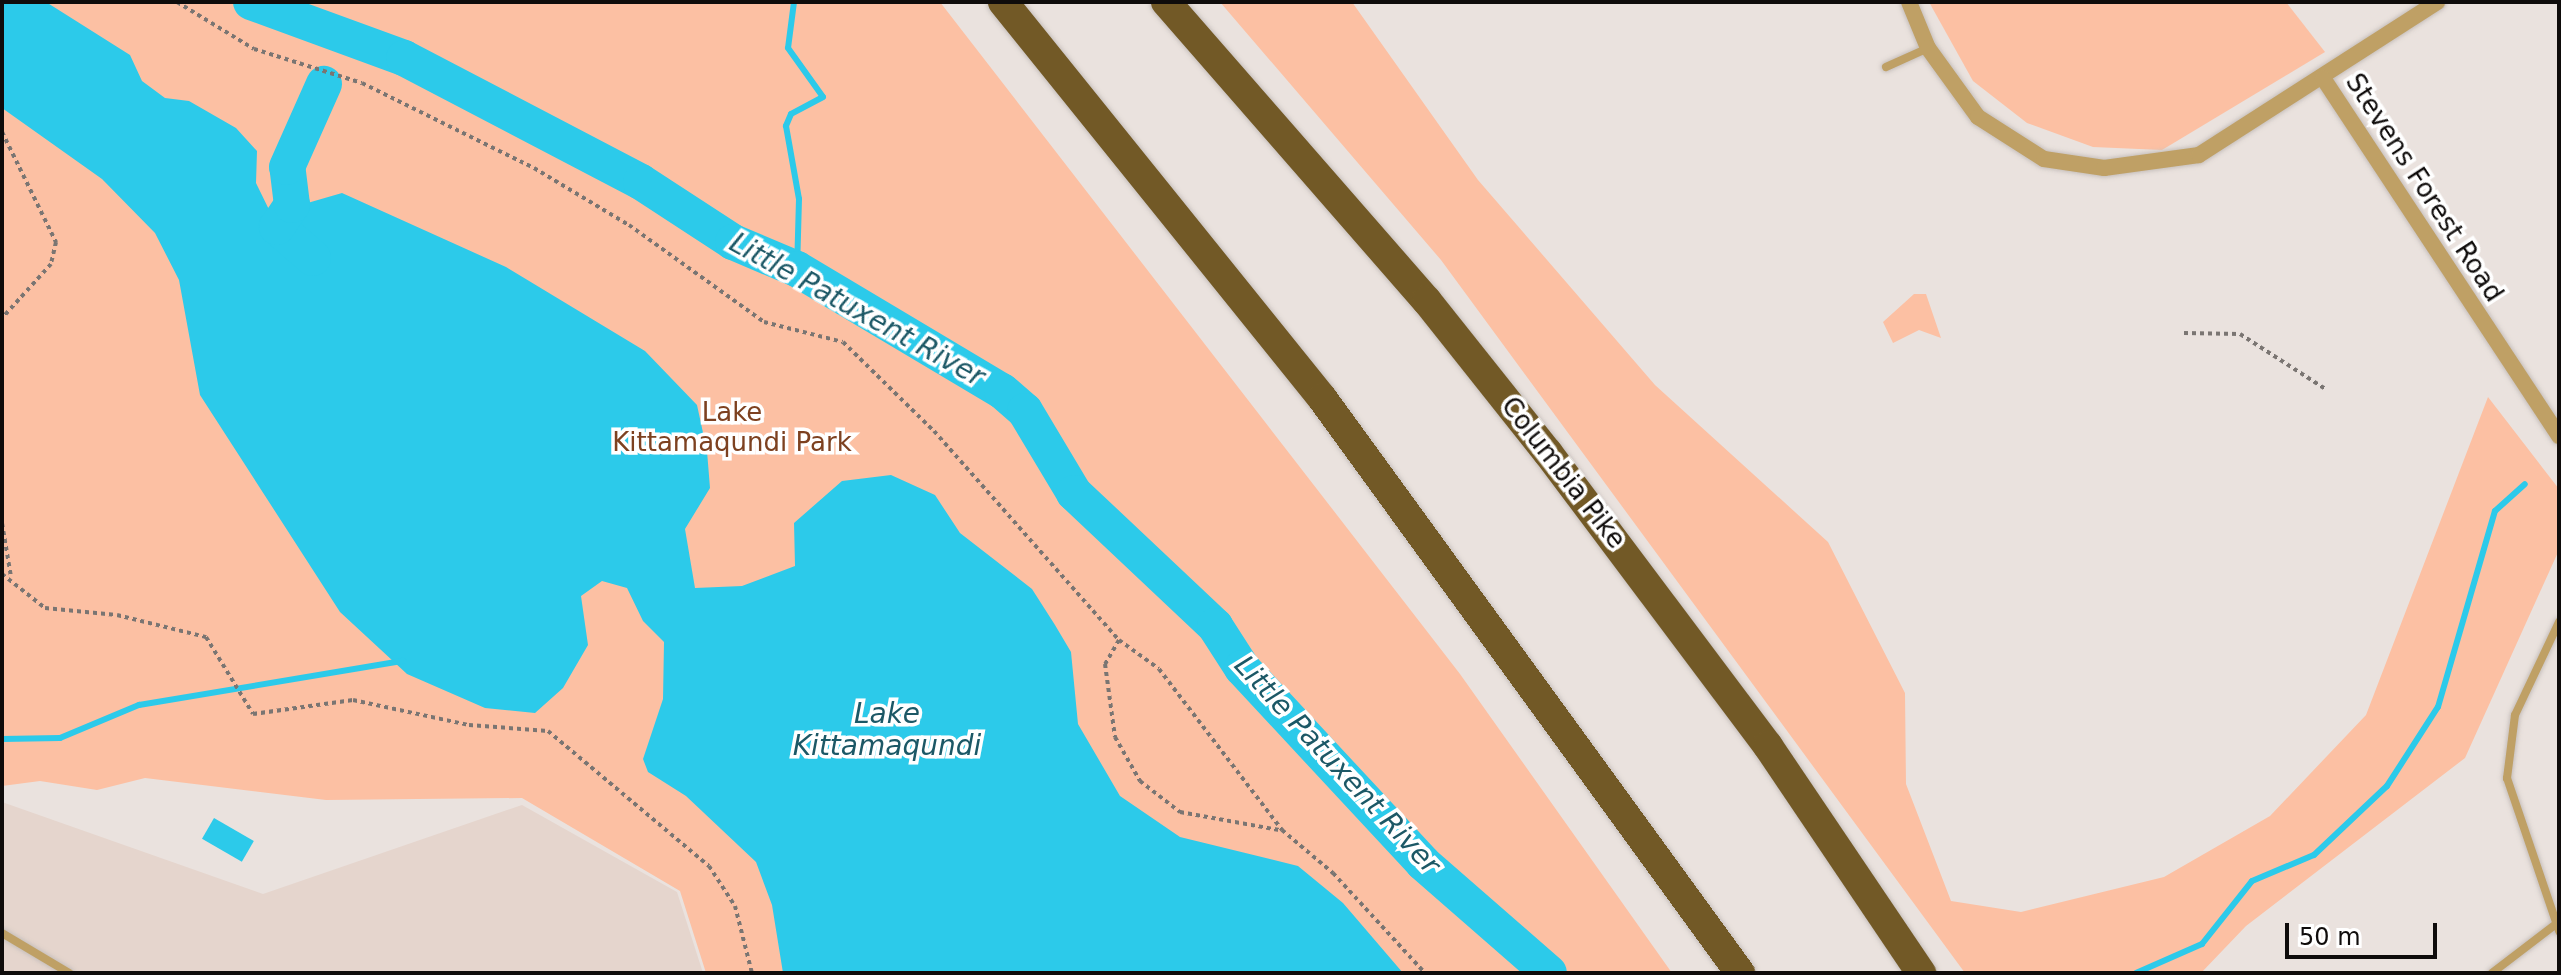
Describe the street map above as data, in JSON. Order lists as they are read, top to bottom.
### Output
{
  "streets": {
    "highway": ["Columbia Pike"],
    "street": ["Stevens Forest Road"]
  },
  "water": ["Little Patuxent River", "Lake Kittamaqundi"],
  "parks": ["Lake Kittamaqundi Park"],
  "scale_bar": "50 m"
}
